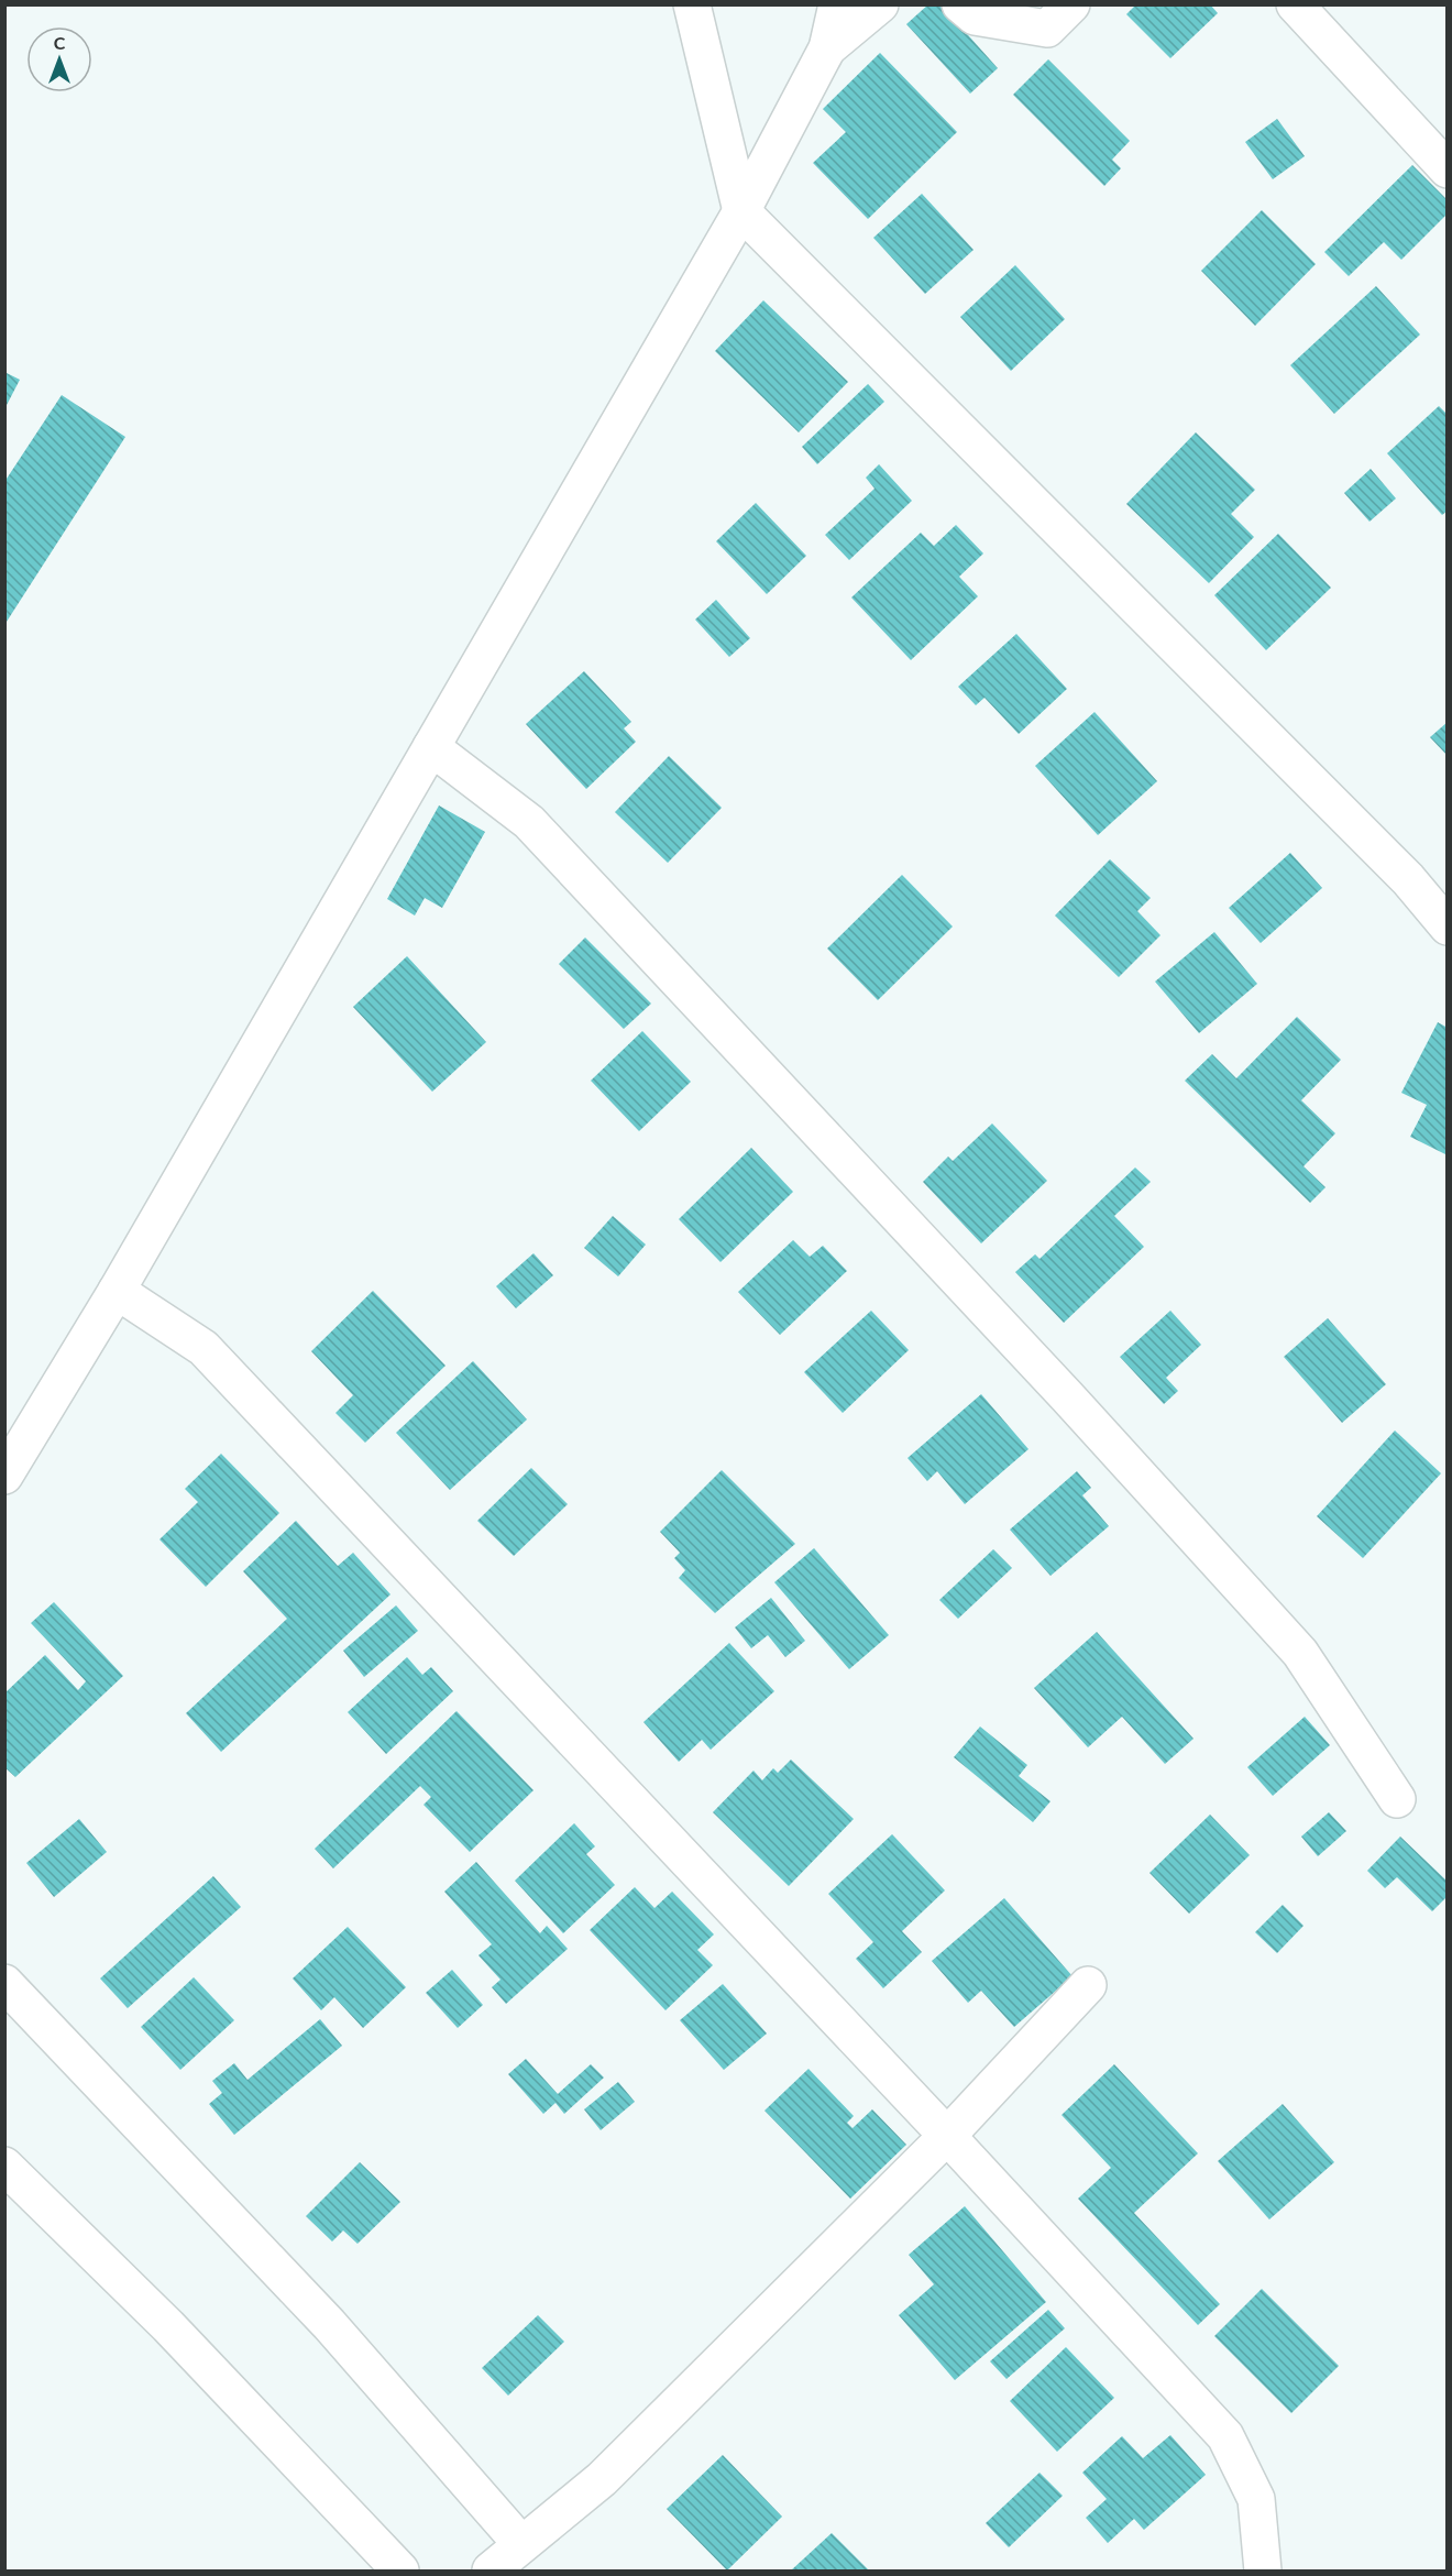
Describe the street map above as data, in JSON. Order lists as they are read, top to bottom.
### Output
{
  "north": "top"
}
